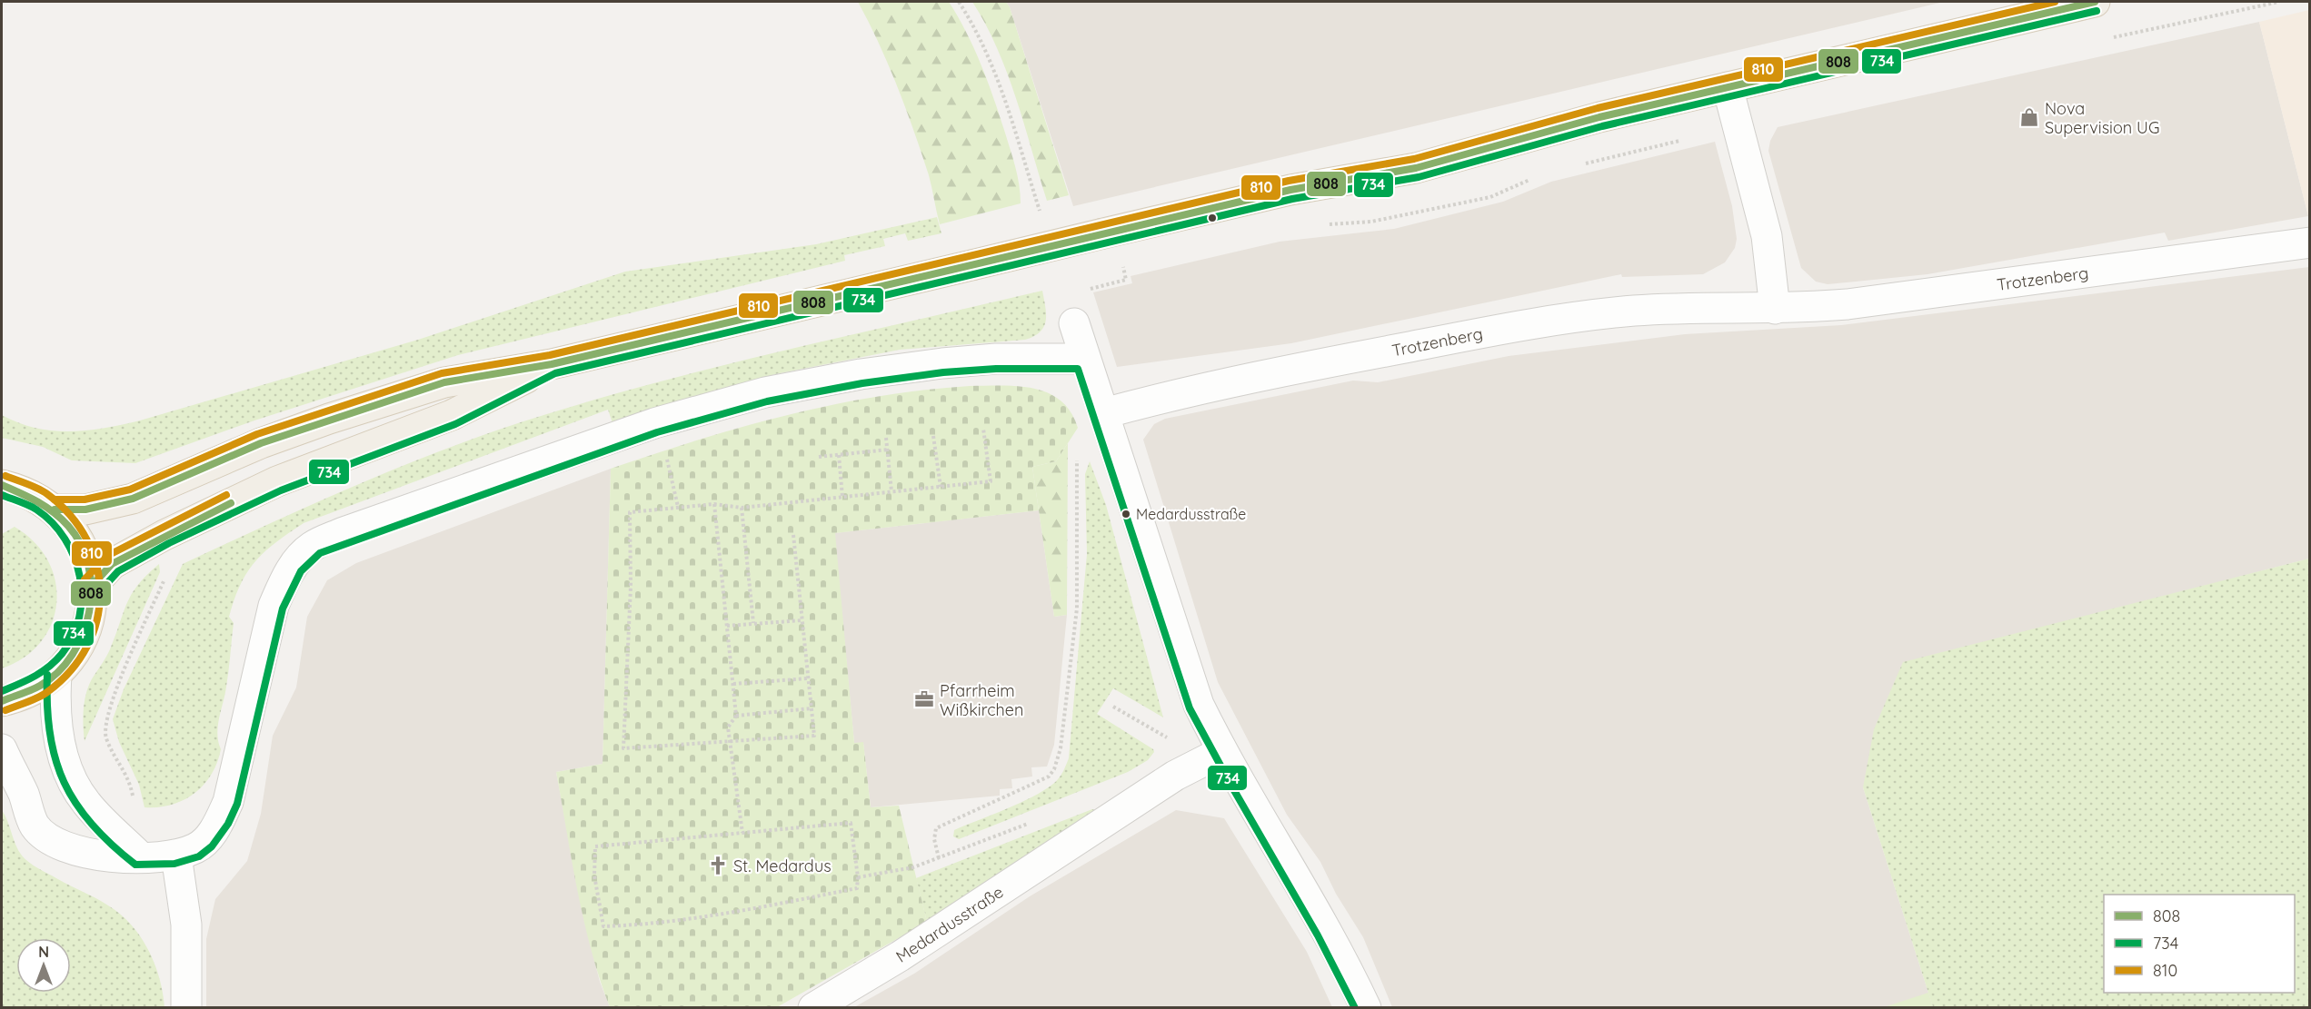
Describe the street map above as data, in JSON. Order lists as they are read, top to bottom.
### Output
{
  "streets": {
    "street": ["Trotzenberg", "Medardusstraße"]
  },
  "places": {
    "shop": ["Nova Supervision UG"],
    "other": ["Medardusstraße"],
    "office": ["Pfarrheim Wißkirchen"],
    "church": ["St. Medardus"]
  },
  "lines": ["transit line 808", "transit line 810", "transit line 734"],
  "legend": ["808", "734", "810"],
  "north": "top"
}
